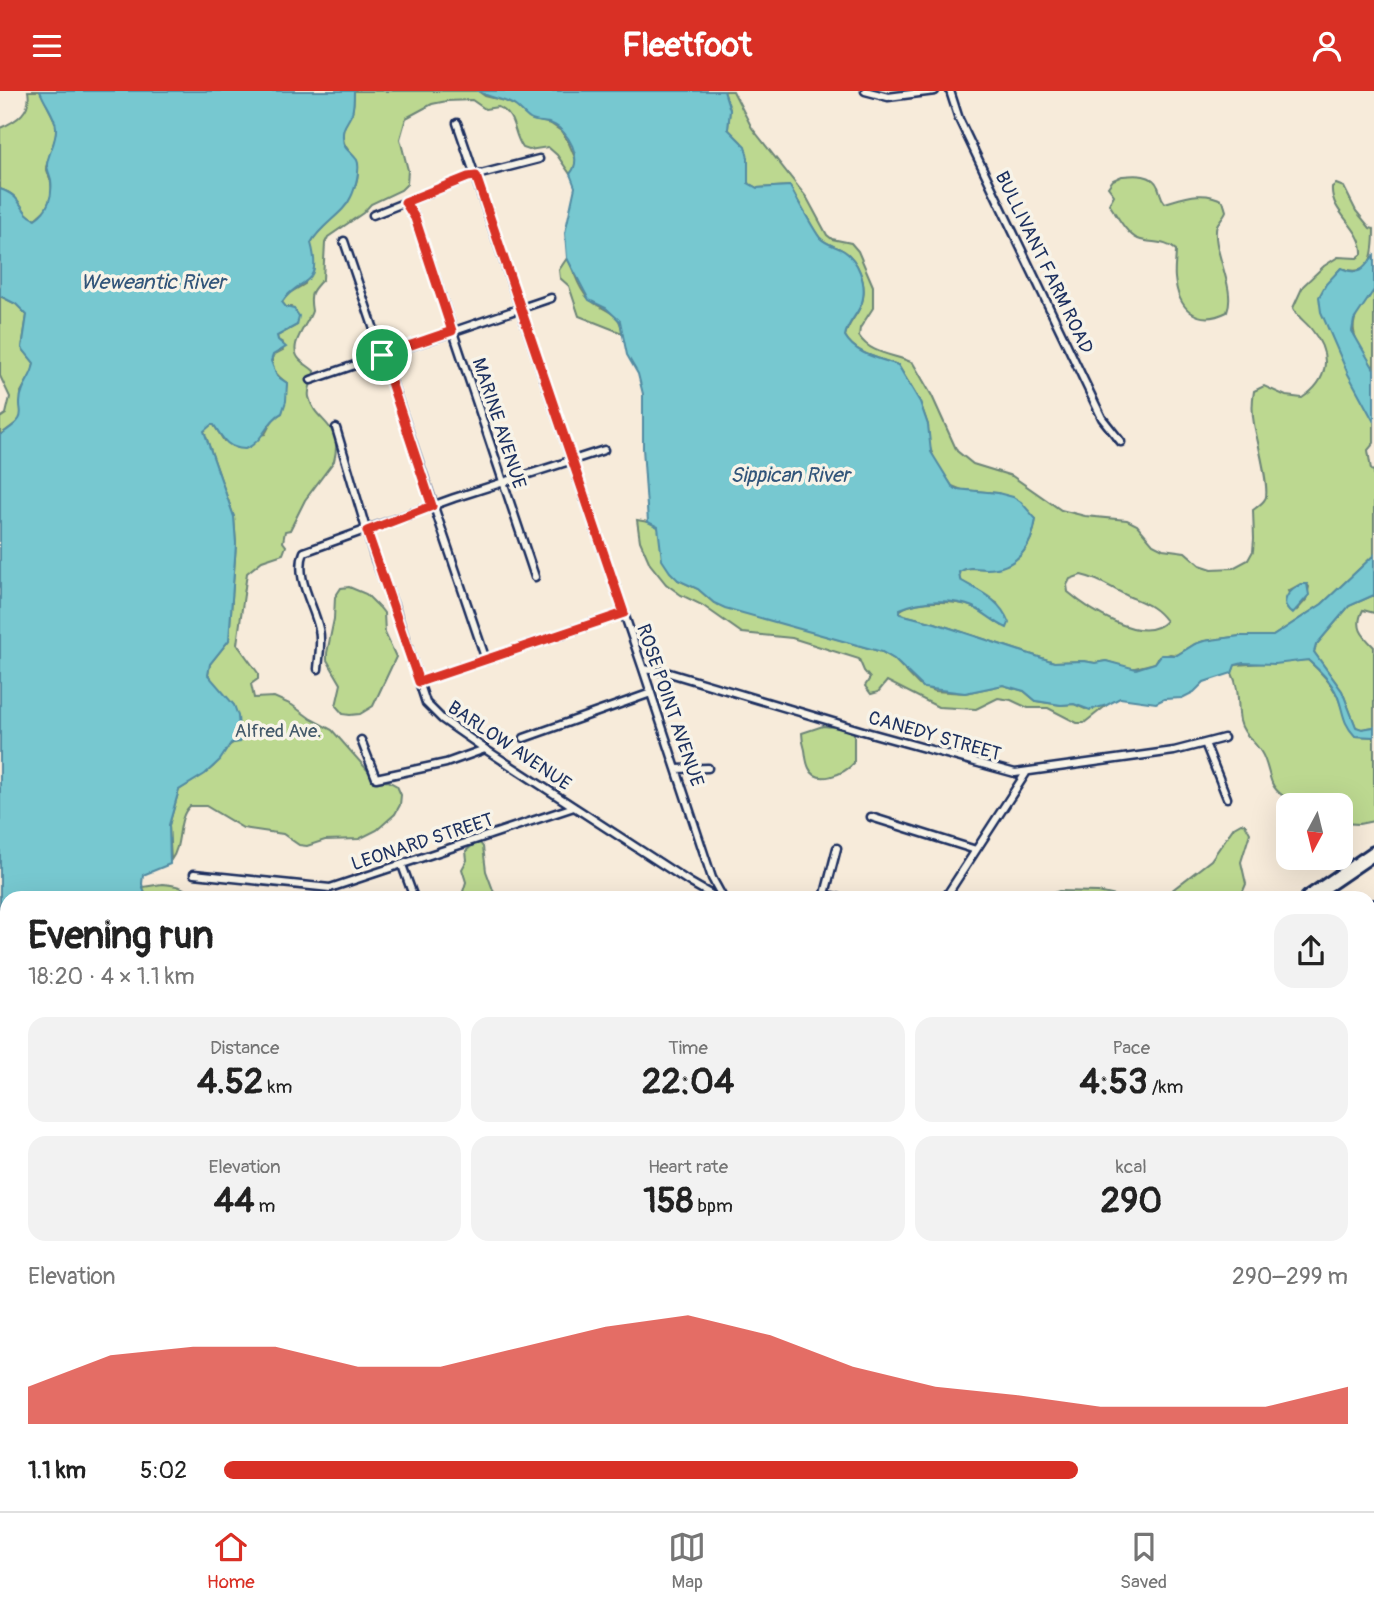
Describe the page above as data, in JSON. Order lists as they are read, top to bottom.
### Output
{
  "streets": {
    "street": [
      "BULLIVANT FARM ROAD",
      "MARINE AVENUE",
      "ROSE POINT AVENUE",
      "CANEDY STREET",
      "BARLOW AVENUE",
      "LEONARD STREET"
    ]
  },
  "crossings": [
    ["ROSE POINT AVENUE", "CANEDY STREET"],
    ["BARLOW AVENUE", "LEONARD STREET"]
  ],
  "water": ["Weweantic River", "Sippican River"],
  "parks": ["Alfred Ave."],
  "north": "bottom",
  "page": {
    "header": "Fleetfoot",
    "heading": ["Evening run", "18:20 · 4 × 1.1 km"],
    "stats": [
      ["Distance", "4.52 km"],
      ["Time", "22:04"],
      ["Pace", "4:53 /km"],
      ["Elevation", "44 m"],
      ["Heart rate", "158 bpm"],
      ["kcal", "290"]
    ],
    "chart": ["Elevation", "290–299 m"],
    "list": [
      {
        "name": "1.1 km",
        "note": "5:02"
      }
    ],
    "tabs": ["Home", "Map", "Saved"]
  }
}
